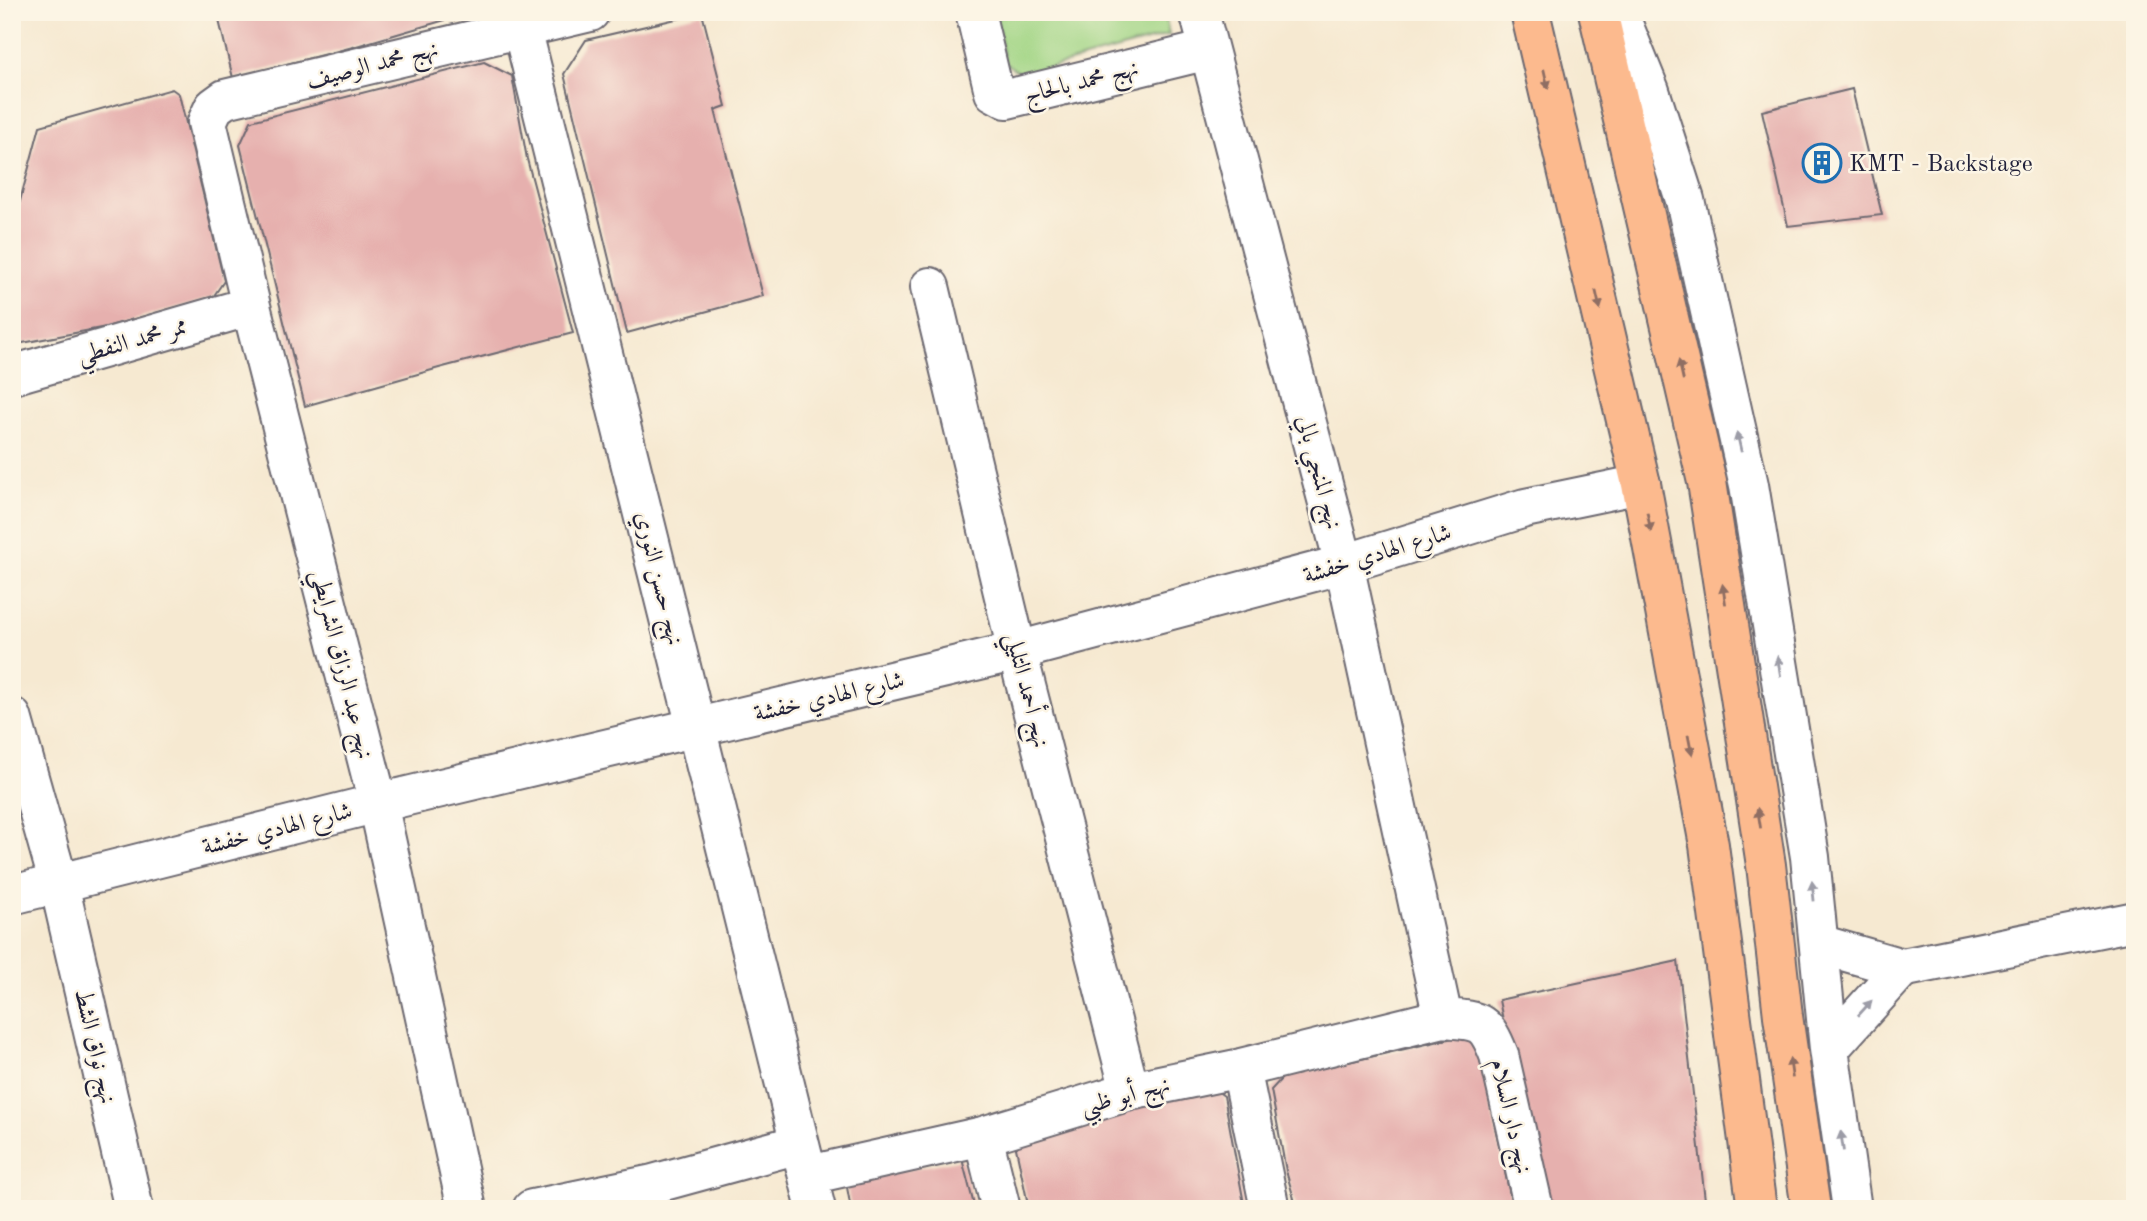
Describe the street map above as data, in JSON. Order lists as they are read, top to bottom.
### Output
{
  "streets": {
    "street": [
      "نهج محمد الوصيف",
      "نهج محمد بالحاج",
      "ممر محمد النفطي",
      "نهج المنجي بالي",
      "شارع الهادي خفشة",
      "نهج حسن النوري",
      "نهج عبد الرزاق الشرايطي",
      "نهج أحمد التليلي",
      "نهج نواق الشط",
      "نهج أبو ظبي",
      "نهج دار السلام"
    ]
  },
  "crossings": [
    ["نهج محمد الوصيف", "نهج حسن النوري"],
    ["نهج محمد الوصيف", "نهج عبد الرزاق الشرايطي"],
    ["نهج محمد بالحاج", "نهج المنجي بالي"],
    ["ممر محمد النفطي", "نهج عبد الرزاق الشرايطي"],
    ["نهج المنجي بالي", "شارع الهادي خفشة"],
    ["نهج المنجي بالي", "نهج أبو ظبي"],
    ["نهج المنجي بالي", "نهج دار السلام"],
    ["شارع الهادي خفشة", "نهج حسن النوري"],
    ["شارع الهادي خفشة", "نهج عبد الرزاق الشرايطي"],
    ["شارع الهادي خفشة", "نهج أحمد التليلي"],
    ["شارع الهادي خفشة", "نهج نواق الشط"],
    ["نهج حسن النوري", "نهج أبو ظبي"],
    ["نهج أحمد التليلي", "نهج أبو ظبي"],
    ["نهج أبو ظبي", "نهج دار السلام"]
  ],
  "places": {
    "building": ["KMT - Backstage"]
  }
}
